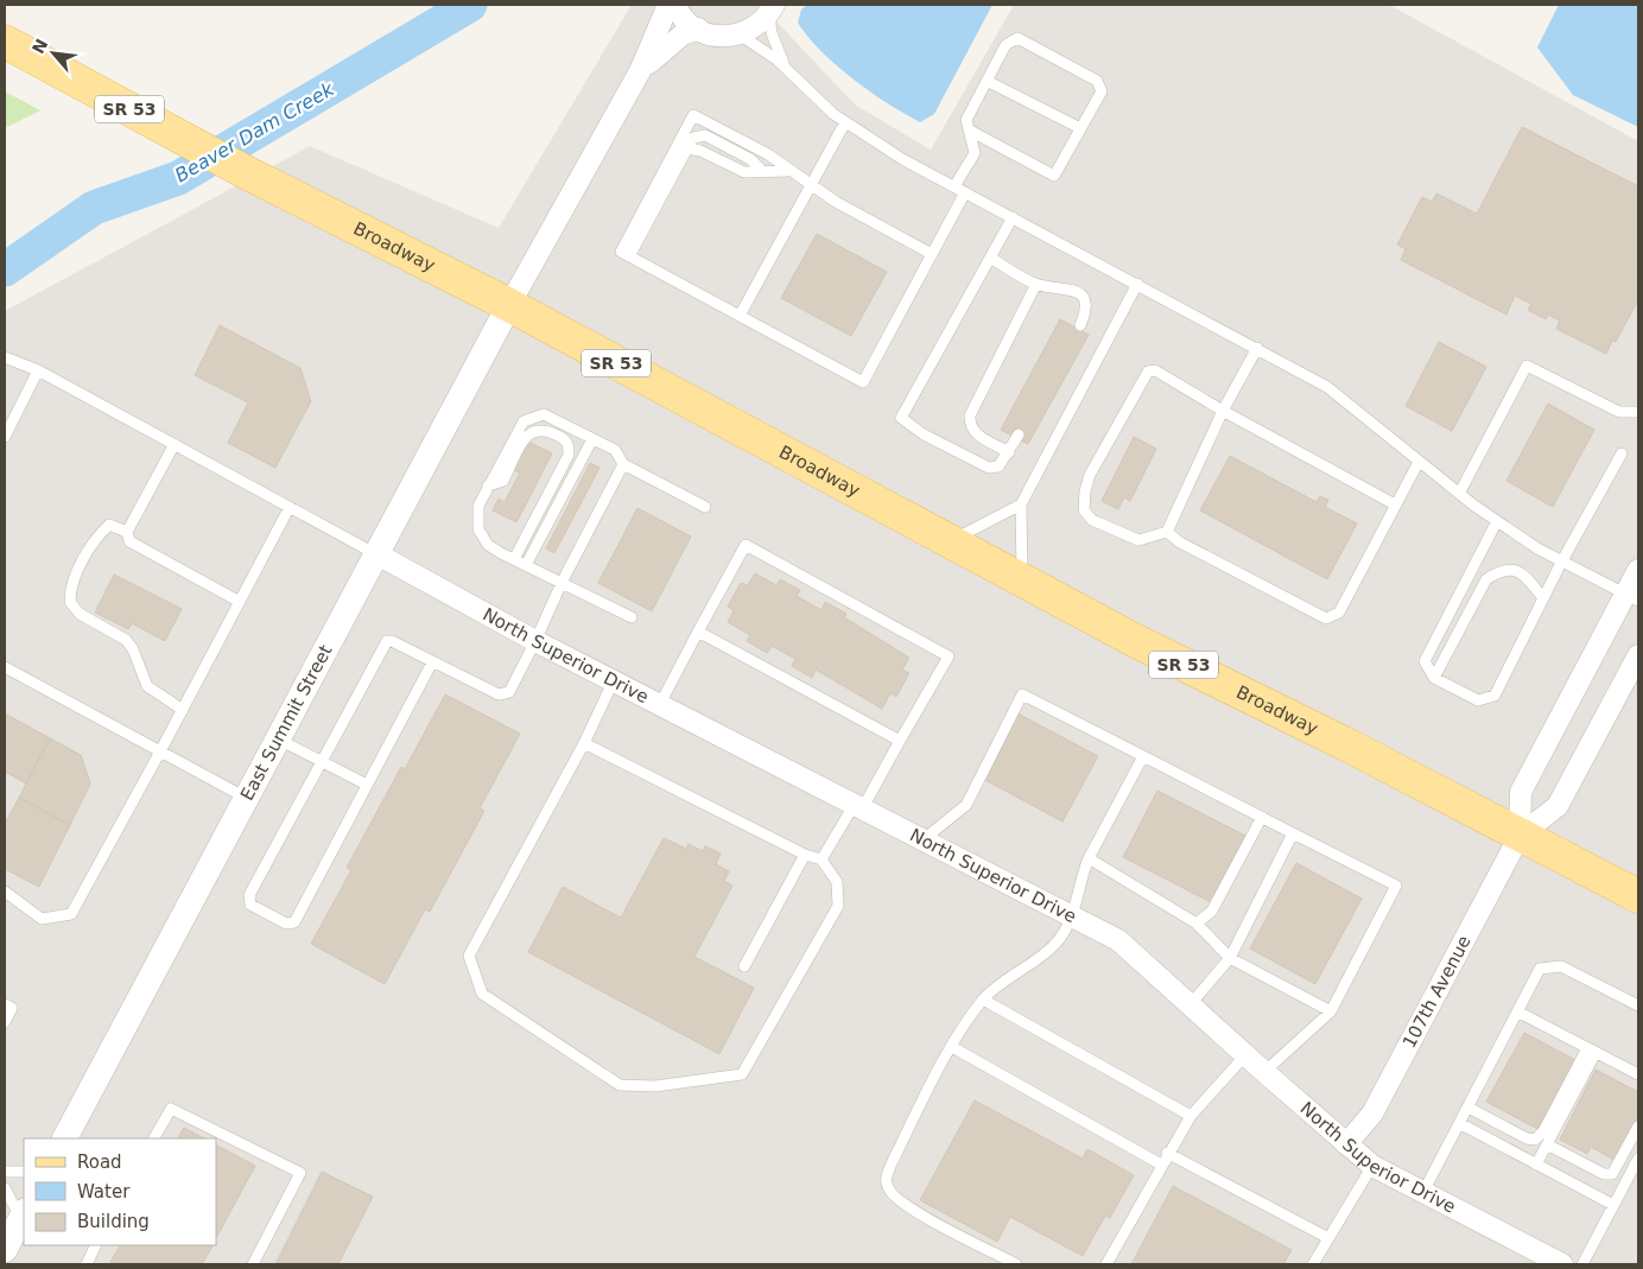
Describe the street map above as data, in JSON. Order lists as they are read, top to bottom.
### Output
{
  "streets": {
    "main road": ["SR 53", "Broadway"],
    "street": ["North Superior Drive", "East Summit Street", "107th Avenue"]
  },
  "crossings": [
    ["Broadway", "East Summit Street"],
    ["Broadway", "107th Avenue"],
    ["North Superior Drive", "East Summit Street"],
    ["North Superior Drive", "107th Avenue"]
  ],
  "water": ["Beaver Dam Creek"],
  "legend": ["Road", "Water", "Building"],
  "north": "top left"
}
